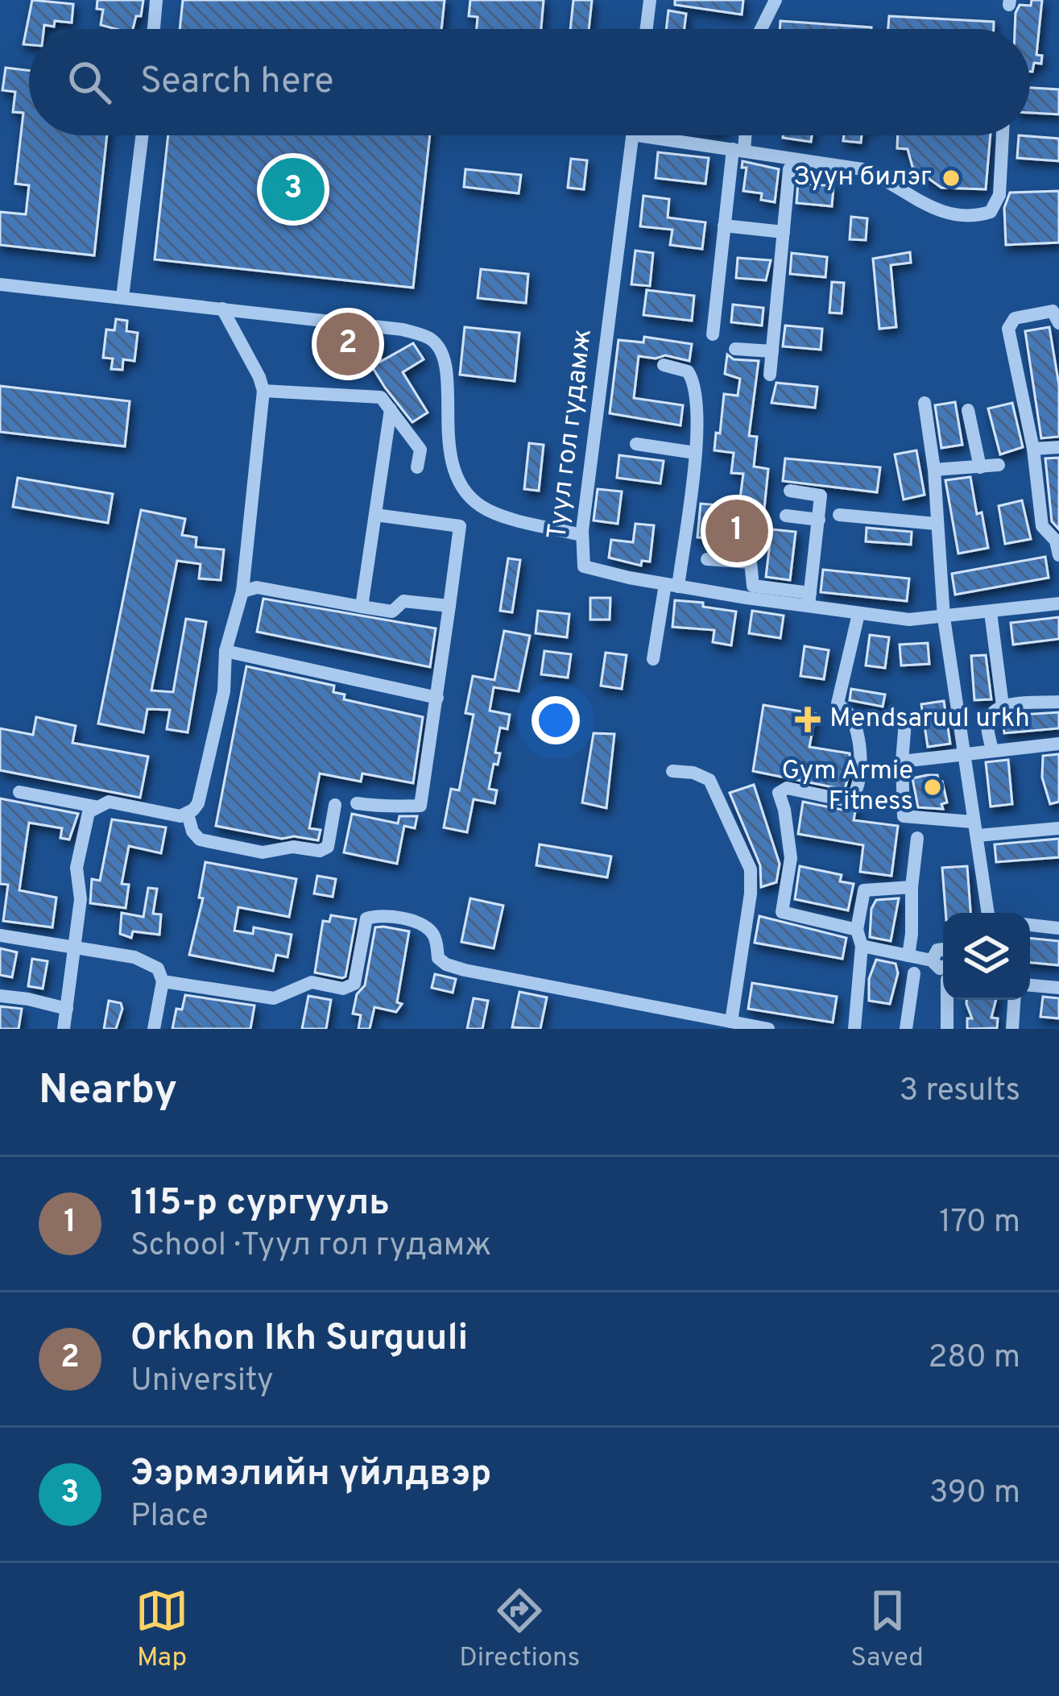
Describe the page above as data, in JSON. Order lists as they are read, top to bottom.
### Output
{
  "streets": {
    "street": ["Туул гол гудамж"]
  },
  "places": {
    "other": ["Зуун билэг", "Gym Armie Fitness"],
    "health": ["Mendsaruul urkh"]
  },
  "page": {
    "search": "Search here",
    "pins": ["3", "2", "1"],
    "heading": ["Nearby", "3 results"],
    "list": [
      {
        "mark": "1",
        "name": "115-р сургууль",
        "note": "School · Туул гол гудамж",
        "value": "170 m"
      },
      {
        "mark": "2",
        "name": "Orkhon Ikh Surguuli",
        "note": "University",
        "value": "280 m"
      },
      {
        "mark": "3",
        "name": "Ээрмэлийн үйлдвэр",
        "note": "Place",
        "value": "390 m"
      }
    ],
    "nav": ["Map", "Directions", "Saved"]
  }
}
